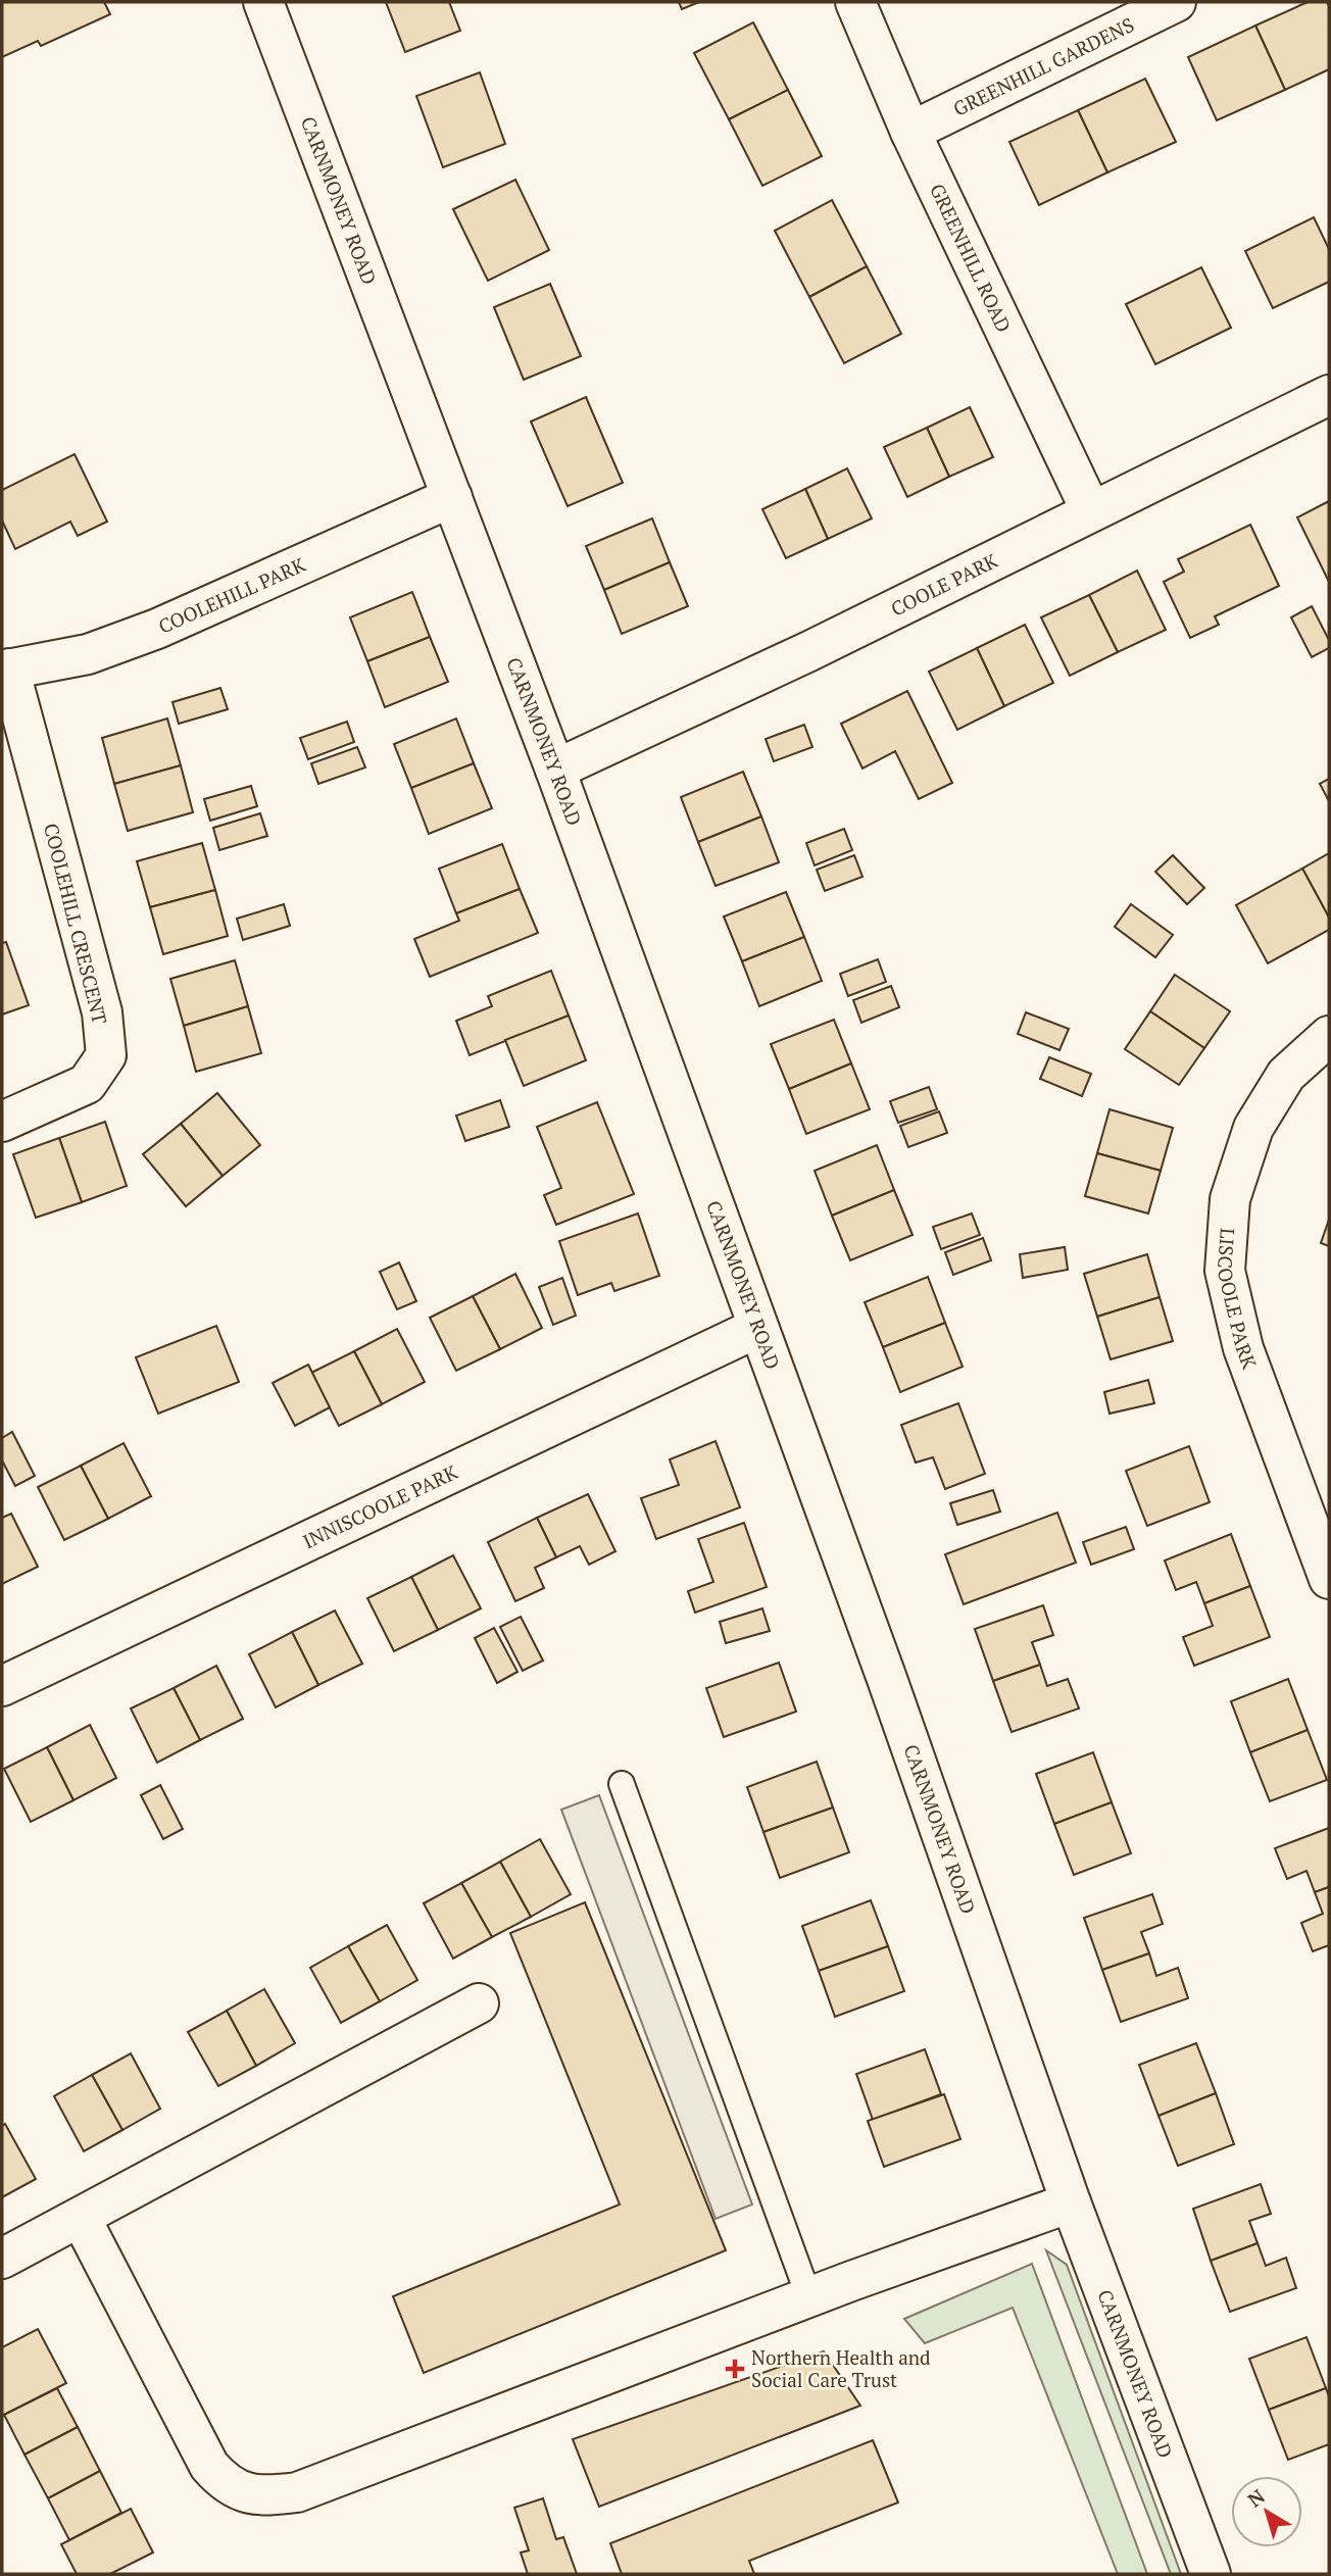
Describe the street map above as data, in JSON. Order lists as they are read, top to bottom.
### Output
{
  "streets": {
    "street": [
      "GREENHILL GARDENS",
      "CARNMONEY ROAD",
      "GREENHILL ROAD",
      "COOLE PARK",
      "COOLEHILL PARK",
      "COOLEHILL CRESCENT",
      "LISCOOLE PARK",
      "INNISCOOLE PARK"
    ]
  },
  "crossings": [
    ["GREENHILL GARDENS", "GREENHILL ROAD"],
    ["CARNMONEY ROAD", "COOLE PARK"],
    ["CARNMONEY ROAD", "COOLEHILL PARK"],
    ["CARNMONEY ROAD", "INNISCOOLE PARK"],
    ["GREENHILL ROAD", "COOLE PARK"],
    ["COOLEHILL PARK", "COOLEHILL CRESCENT"]
  ],
  "places": {
    "health": ["Northern Health and Social Care Trust"]
  },
  "north": "top left"
}
